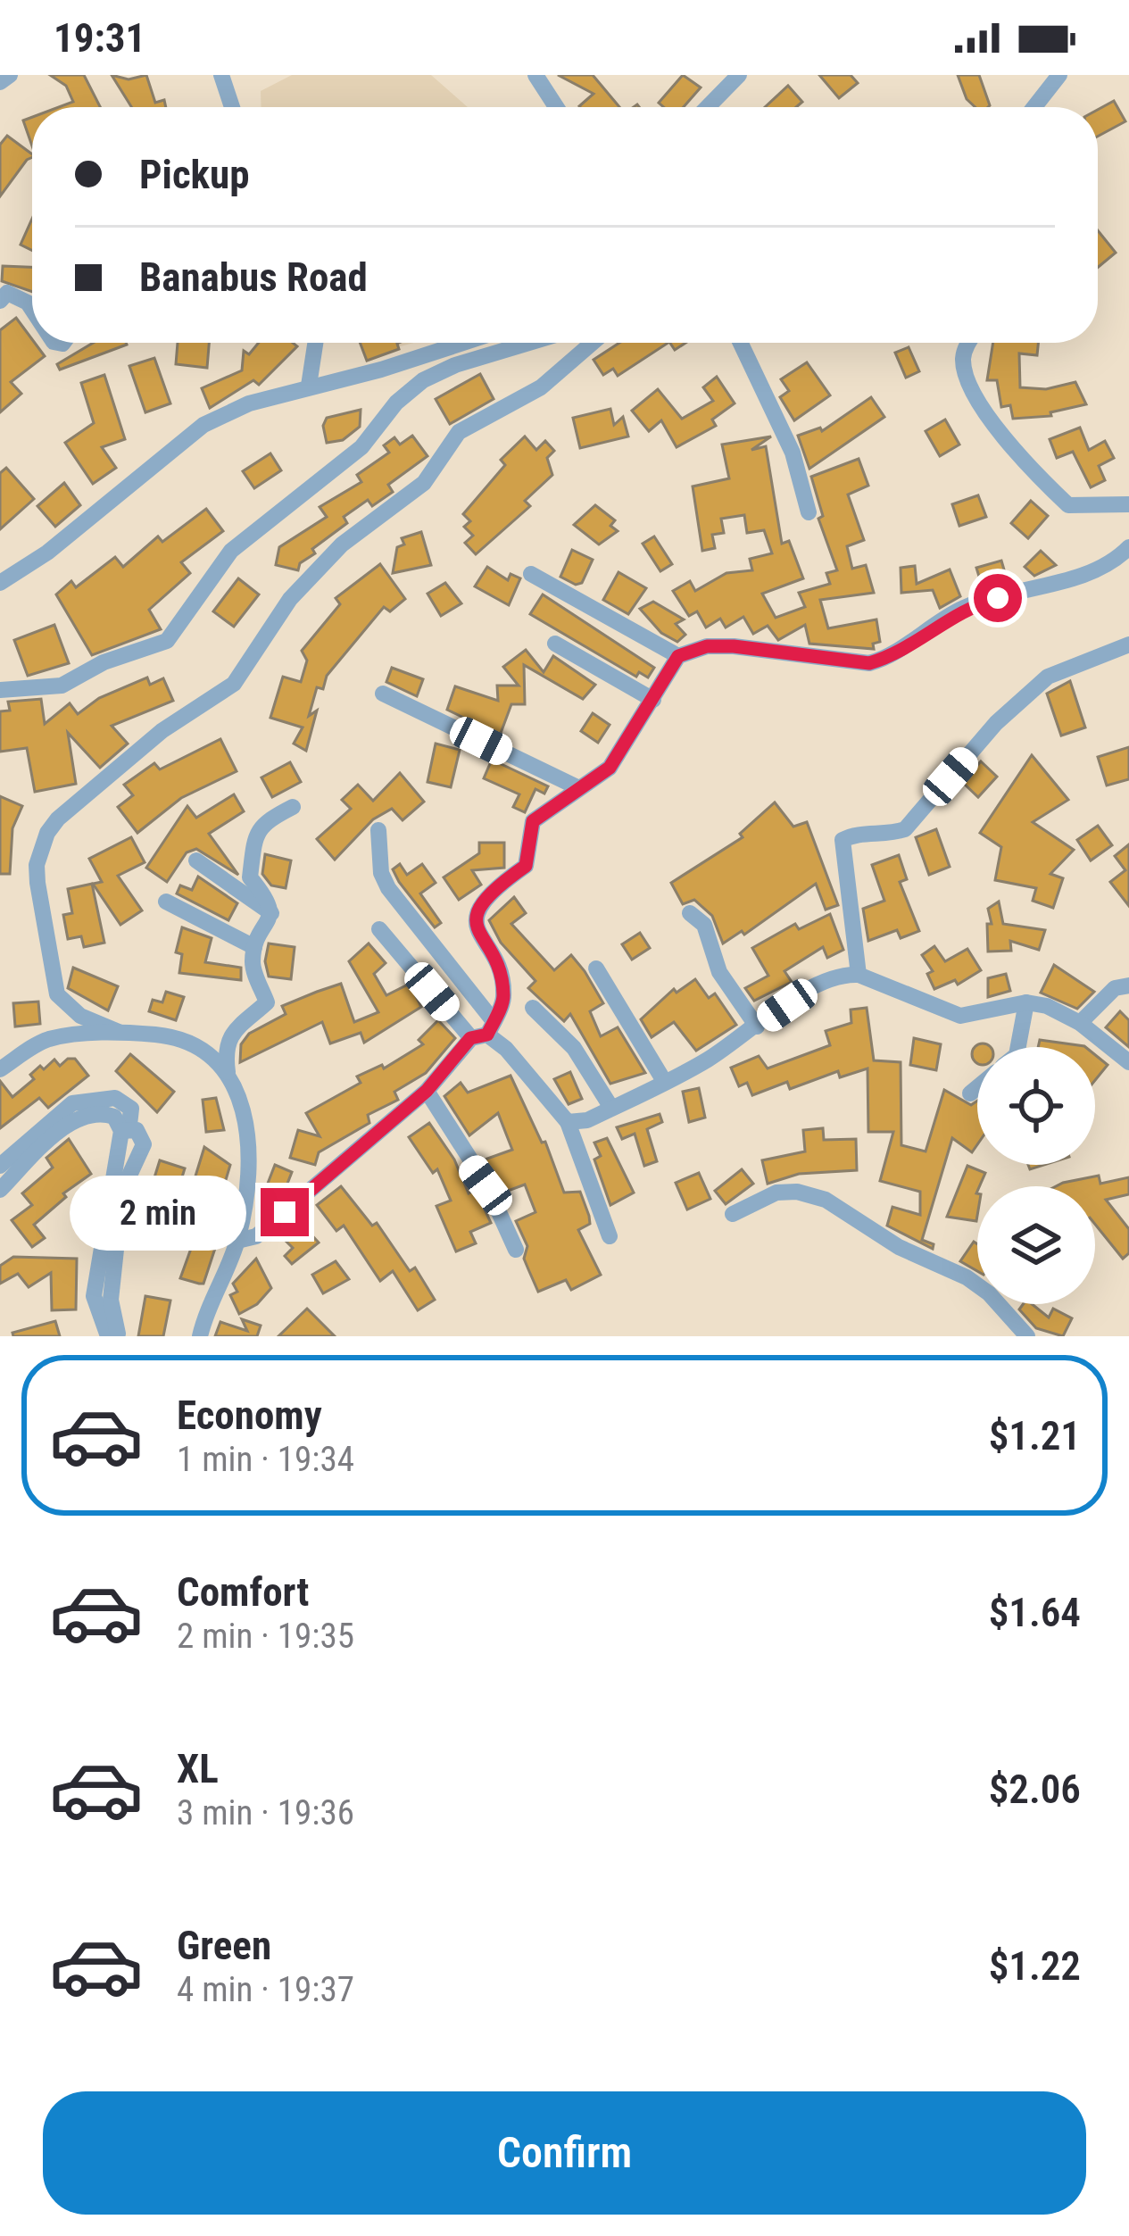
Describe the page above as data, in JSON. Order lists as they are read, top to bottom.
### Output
{
  "page": {
    "status": "19:31",
    "banner": ["Pickup", "Banabus Road"],
    "bubble": "2 min",
    "list": [
      {
        "name": "Economy",
        "note": "1 min · 19:34",
        "value": "$1.21"
      },
      {
        "name": "Comfort",
        "note": "2 min · 19:35",
        "value": "$1.64"
      },
      {
        "name": "XL",
        "note": "3 min · 19:36",
        "value": "$2.06"
      },
      {
        "name": "Green",
        "note": "4 min · 19:37",
        "value": "$1.22"
      }
    ],
    "buttons": "Confirm"
  }
}
